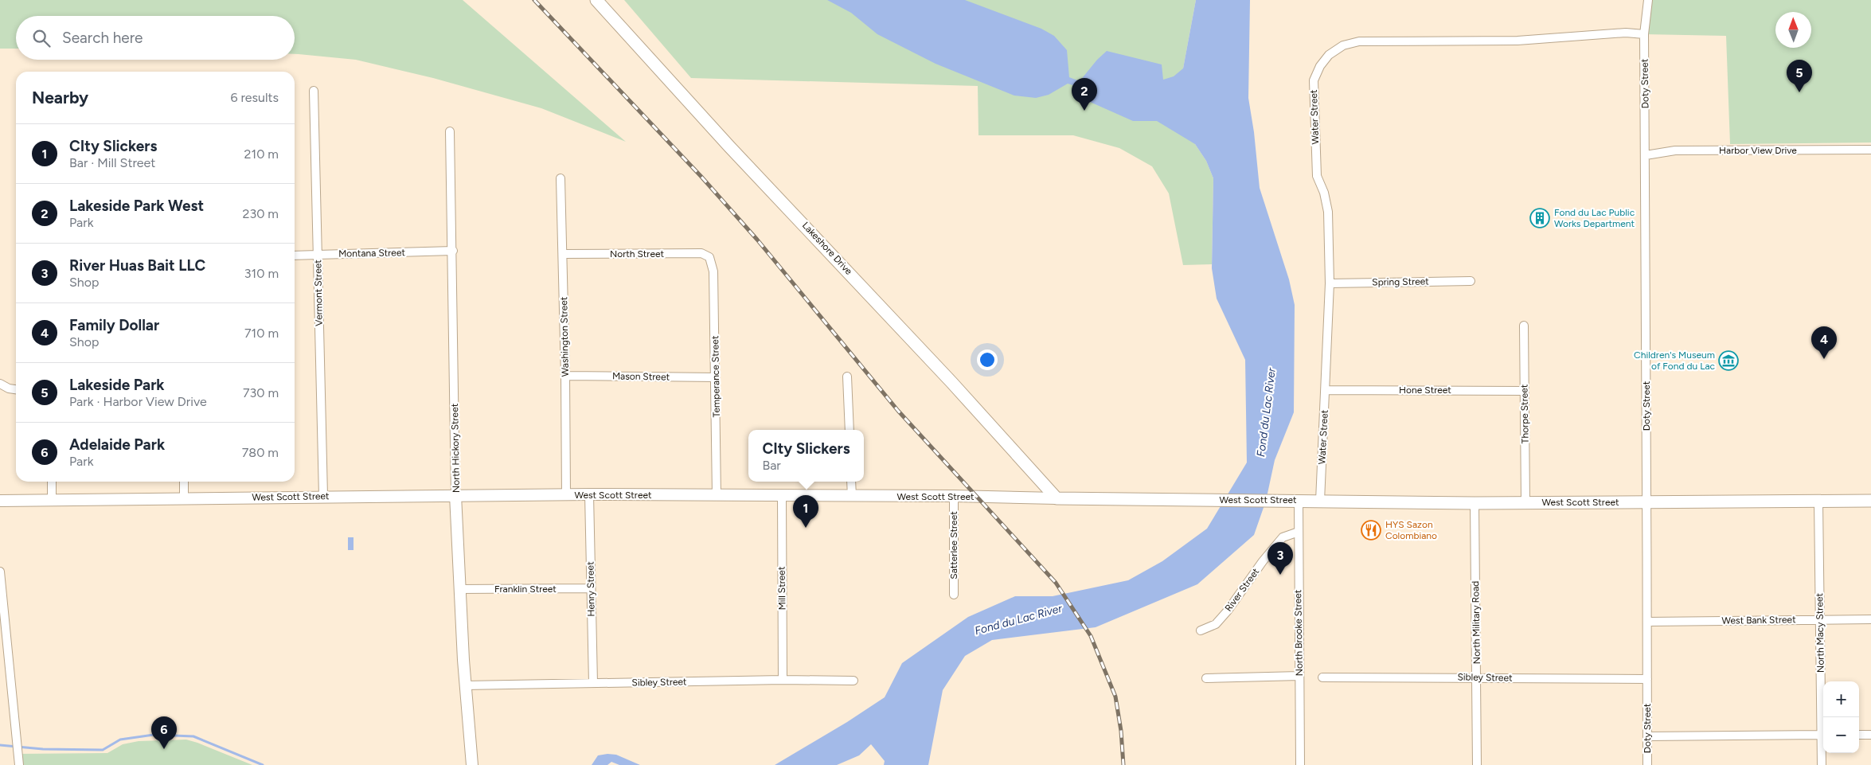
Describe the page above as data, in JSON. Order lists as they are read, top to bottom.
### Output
{
  "streets": {
    "main road": ["Lakeshore Drive", "North Hickory Street", "West Scott Street"],
    "street": [
      "Doty Street",
      "Water Street",
      "Harbor View Drive",
      "Montana Street",
      "North Street",
      "Spring Street",
      "Vermont Street",
      "Washington Street",
      "Mason Street",
      "Temperance Street",
      "Hone Street",
      "Thorpe Street",
      "Satterlee Street",
      "Mill Street",
      "Franklin Street",
      "Henry Street",
      "River Street",
      "West Bank Street",
      "North Military Road",
      "North Brooke Street",
      "North Macy Street",
      "Sibley Street"
    ]
  },
  "crossings": [
    ["Doty Street", "Water Street"],
    ["Doty Street", "Harbor View Drive"],
    ["Doty Street", "West Scott Street"],
    ["Doty Street", "West Bank Street"],
    ["Doty Street", "Sibley Street"],
    ["Water Street", "Spring Street"],
    ["Water Street", "Hone Street"],
    ["Water Street", "West Scott Street"],
    ["Lakeshore Drive", "West Scott Street"],
    ["Montana Street", "Vermont Street"],
    ["Montana Street", "North Hickory Street"],
    ["North Street", "Washington Street"],
    ["North Street", "Temperance Street"],
    ["Vermont Street", "West Scott Street"],
    ["Washington Street", "Mason Street"],
    ["Washington Street", "West Scott Street"],
    ["Mason Street", "Temperance Street"],
    ["Temperance Street", "West Scott Street"],
    ["Hone Street", "Thorpe Street"],
    ["Thorpe Street", "West Scott Street"],
    ["North Hickory Street", "West Scott Street"],
    ["North Hickory Street", "Franklin Street"],
    ["North Hickory Street", "Sibley Street"],
    ["West Scott Street", "Satterlee Street"],
    ["West Scott Street", "Mill Street"],
    ["West Scott Street", "Henry Street"],
    ["West Scott Street", "North Military Road"],
    ["West Scott Street", "North Brooke Street"],
    ["West Scott Street", "North Macy Street"],
    ["Mill Street", "Sibley Street"],
    ["Franklin Street", "Henry Street"],
    ["Henry Street", "Sibley Street"],
    ["River Street", "North Brooke Street"],
    ["West Bank Street", "North Macy Street"],
    ["North Military Road", "Sibley Street"]
  ],
  "water": ["Fond du Lac River"],
  "places": {
    "building": ["Fond du Lac Public Works Department"],
    "museum": ["Children's Museum of Fond du Lac"],
    "restaurant": ["HYS Sazon Colombiano"]
  },
  "north": "top",
  "page": {
    "search": "Search here",
    "pins": [
      "5",
      "2",
      "4",
      "1",
      "3",
      "6"
    ],
    "heading": ["Nearby", "6 results"],
    "list": [
      {
        "mark": "1",
        "name": "CIty Slickers",
        "note": "Bar · Mill Street",
        "value": "210 m"
      },
      {
        "mark": "2",
        "name": "Lakeside Park West",
        "note": "Park",
        "value": "230 m"
      },
      {
        "mark": "3",
        "name": "River Huas Bait LLC",
        "note": "Shop",
        "value": "310 m"
      },
      {
        "mark": "4",
        "name": "Family Dollar",
        "note": "Shop",
        "value": "710 m"
      },
      {
        "mark": "5",
        "name": "Lakeside Park",
        "note": "Park · Harbor View Drive",
        "value": "730 m"
      },
      {
        "mark": "6",
        "name": "Adelaide Park",
        "note": "Park",
        "value": "780 m"
      }
    ],
    "popup": ["CIty Slickers", "Bar"],
    "map_buttons": ["+", "−"]
  }
}
